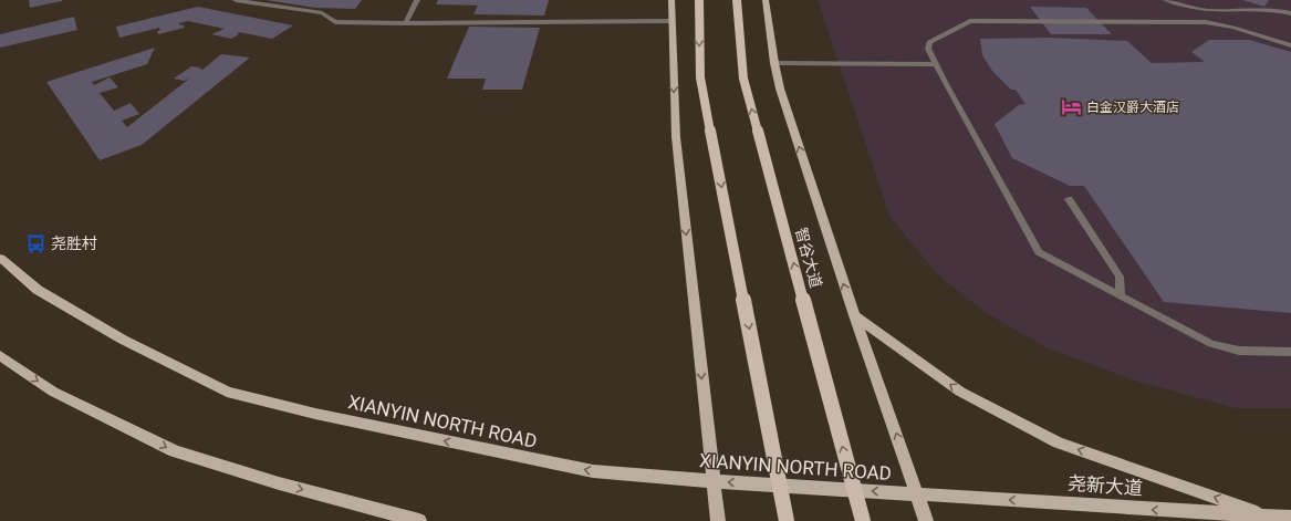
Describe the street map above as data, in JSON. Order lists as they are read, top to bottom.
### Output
{
  "streets": {
    "highway": ["智谷大道"],
    "main road": ["XIANYIN NORTH ROAD", "尧新大道"]
  },
  "crossings": [
    ["XIANYIN NORTH ROAD", "尧新大道"]
  ],
  "places": {
    "hotel": ["白金汉爵大酒店"],
    "bus stop": ["尧胜村"]
  }
}
